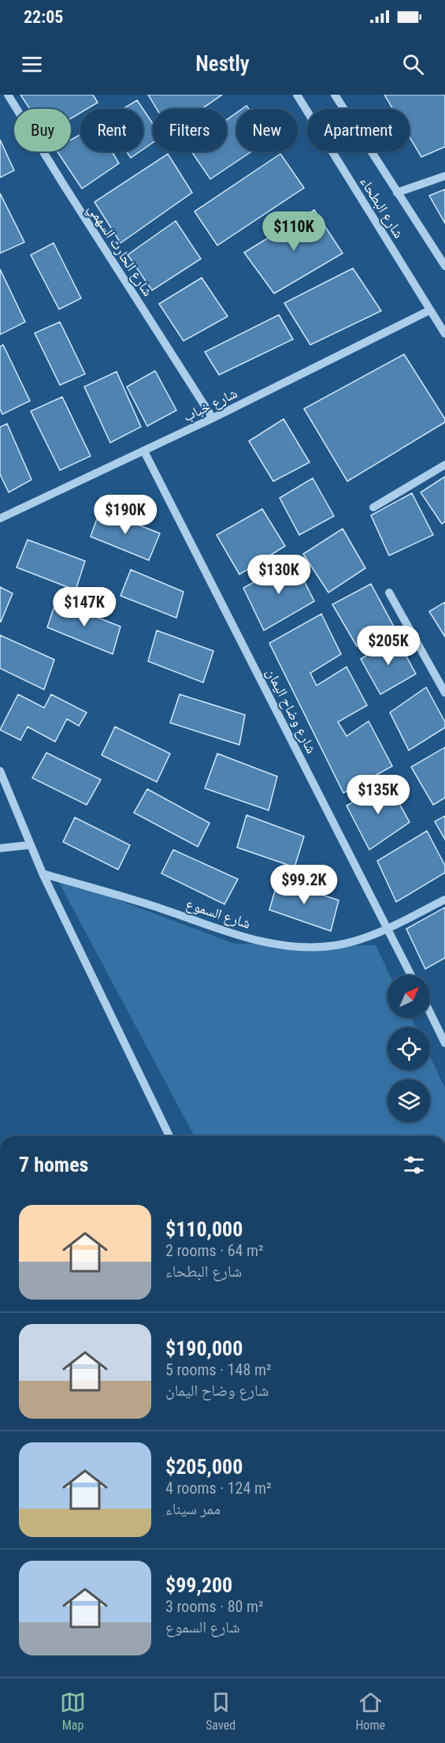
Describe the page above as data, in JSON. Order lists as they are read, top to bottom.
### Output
{
  "streets": {
    "street": [
      "شارع البطحاء",
      "شارع الحارث السهمي",
      "شارع خباب",
      "شارع وضاح اليمان",
      "شارع السموع"
    ]
  },
  "crossings": [
    ["شارع البطحاء", "شارع خباب"],
    ["شارع الحارث السهمي", "شارع خباب"],
    ["شارع خباب", "شارع وضاح اليمان"],
    ["شارع وضاح اليمان", "شارع السموع"]
  ],
  "north": "top right",
  "page": {
    "status": "22:05",
    "header": "Nestly",
    "chip": [
      "Buy",
      "Rent",
      "Filters",
      "New",
      "Apartment"
    ],
    "price": [
      "$110K",
      "$190K",
      "$130K",
      "$147K",
      "$205K",
      "$135K",
      "$99.2K"
    ],
    "heading": "7 homes",
    "list": [
      {
        "name": "$110,000",
        "note": "2 rooms · 64 m² · شارع البطحاء"
      },
      {
        "name": "$190,000",
        "note": "5 rooms · 148 m² · شارع وضاح اليمان"
      },
      {
        "name": "$205,000",
        "note": "4 rooms · 124 m² · ممر سيناء"
      },
      {
        "name": "$99,200",
        "note": "3 rooms · 80 m² · شارع السموع"
      }
    ],
    "tabs": ["Map", "Saved", "Home"]
  }
}
